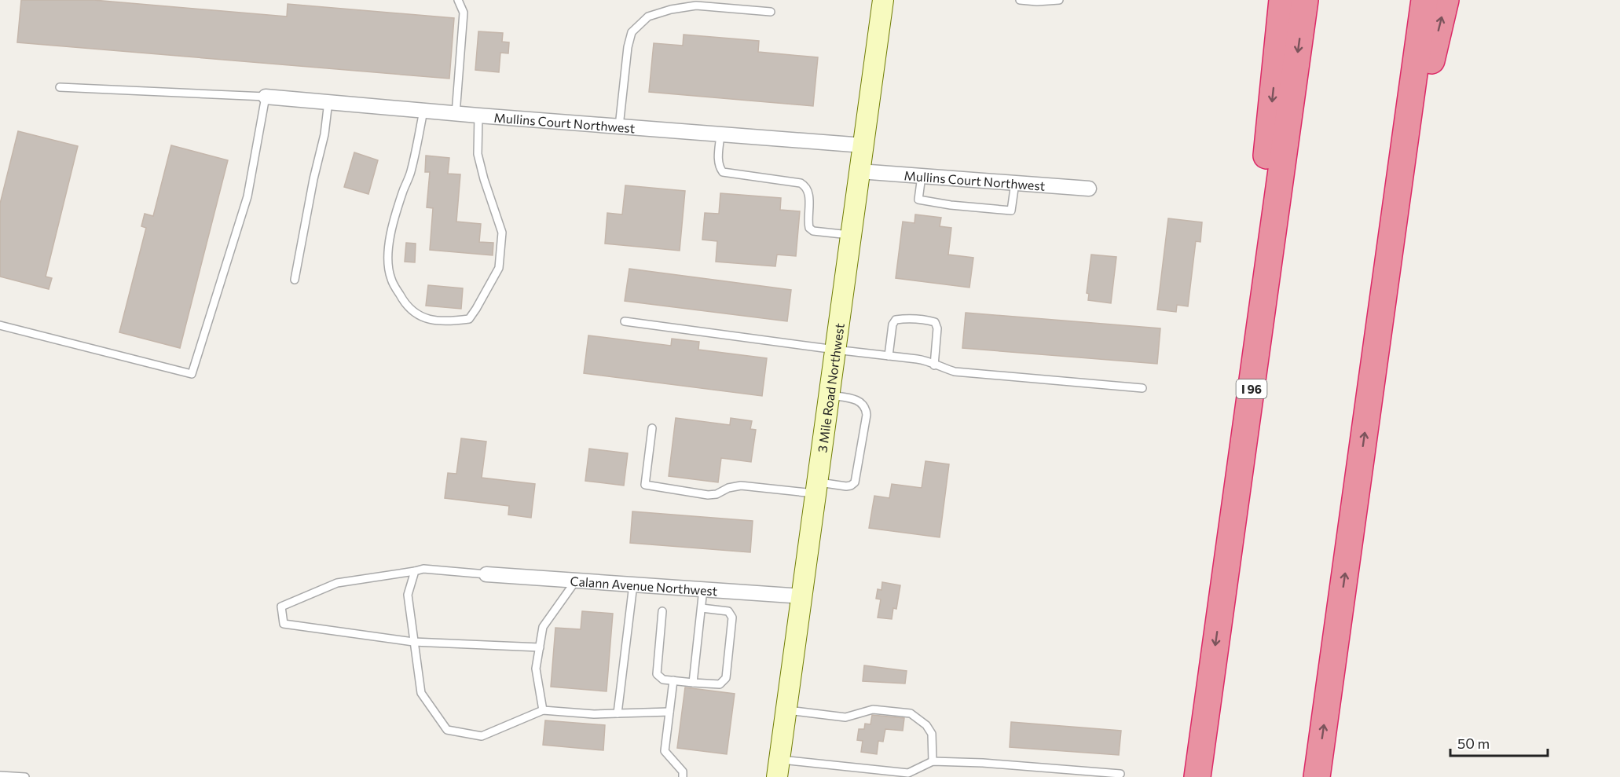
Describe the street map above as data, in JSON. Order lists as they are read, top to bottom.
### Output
{
  "streets": {
    "highway": ["I 96"],
    "main road": ["3 Mile Road Northwest"],
    "street": ["Mullins Court Northwest", "Calann Avenue Northwest"]
  },
  "crossings": [
    ["Mullins Court Northwest", "3 Mile Road Northwest"],
    ["3 Mile Road Northwest", "Calann Avenue Northwest"]
  ],
  "scale_bar": "50 m"
}
